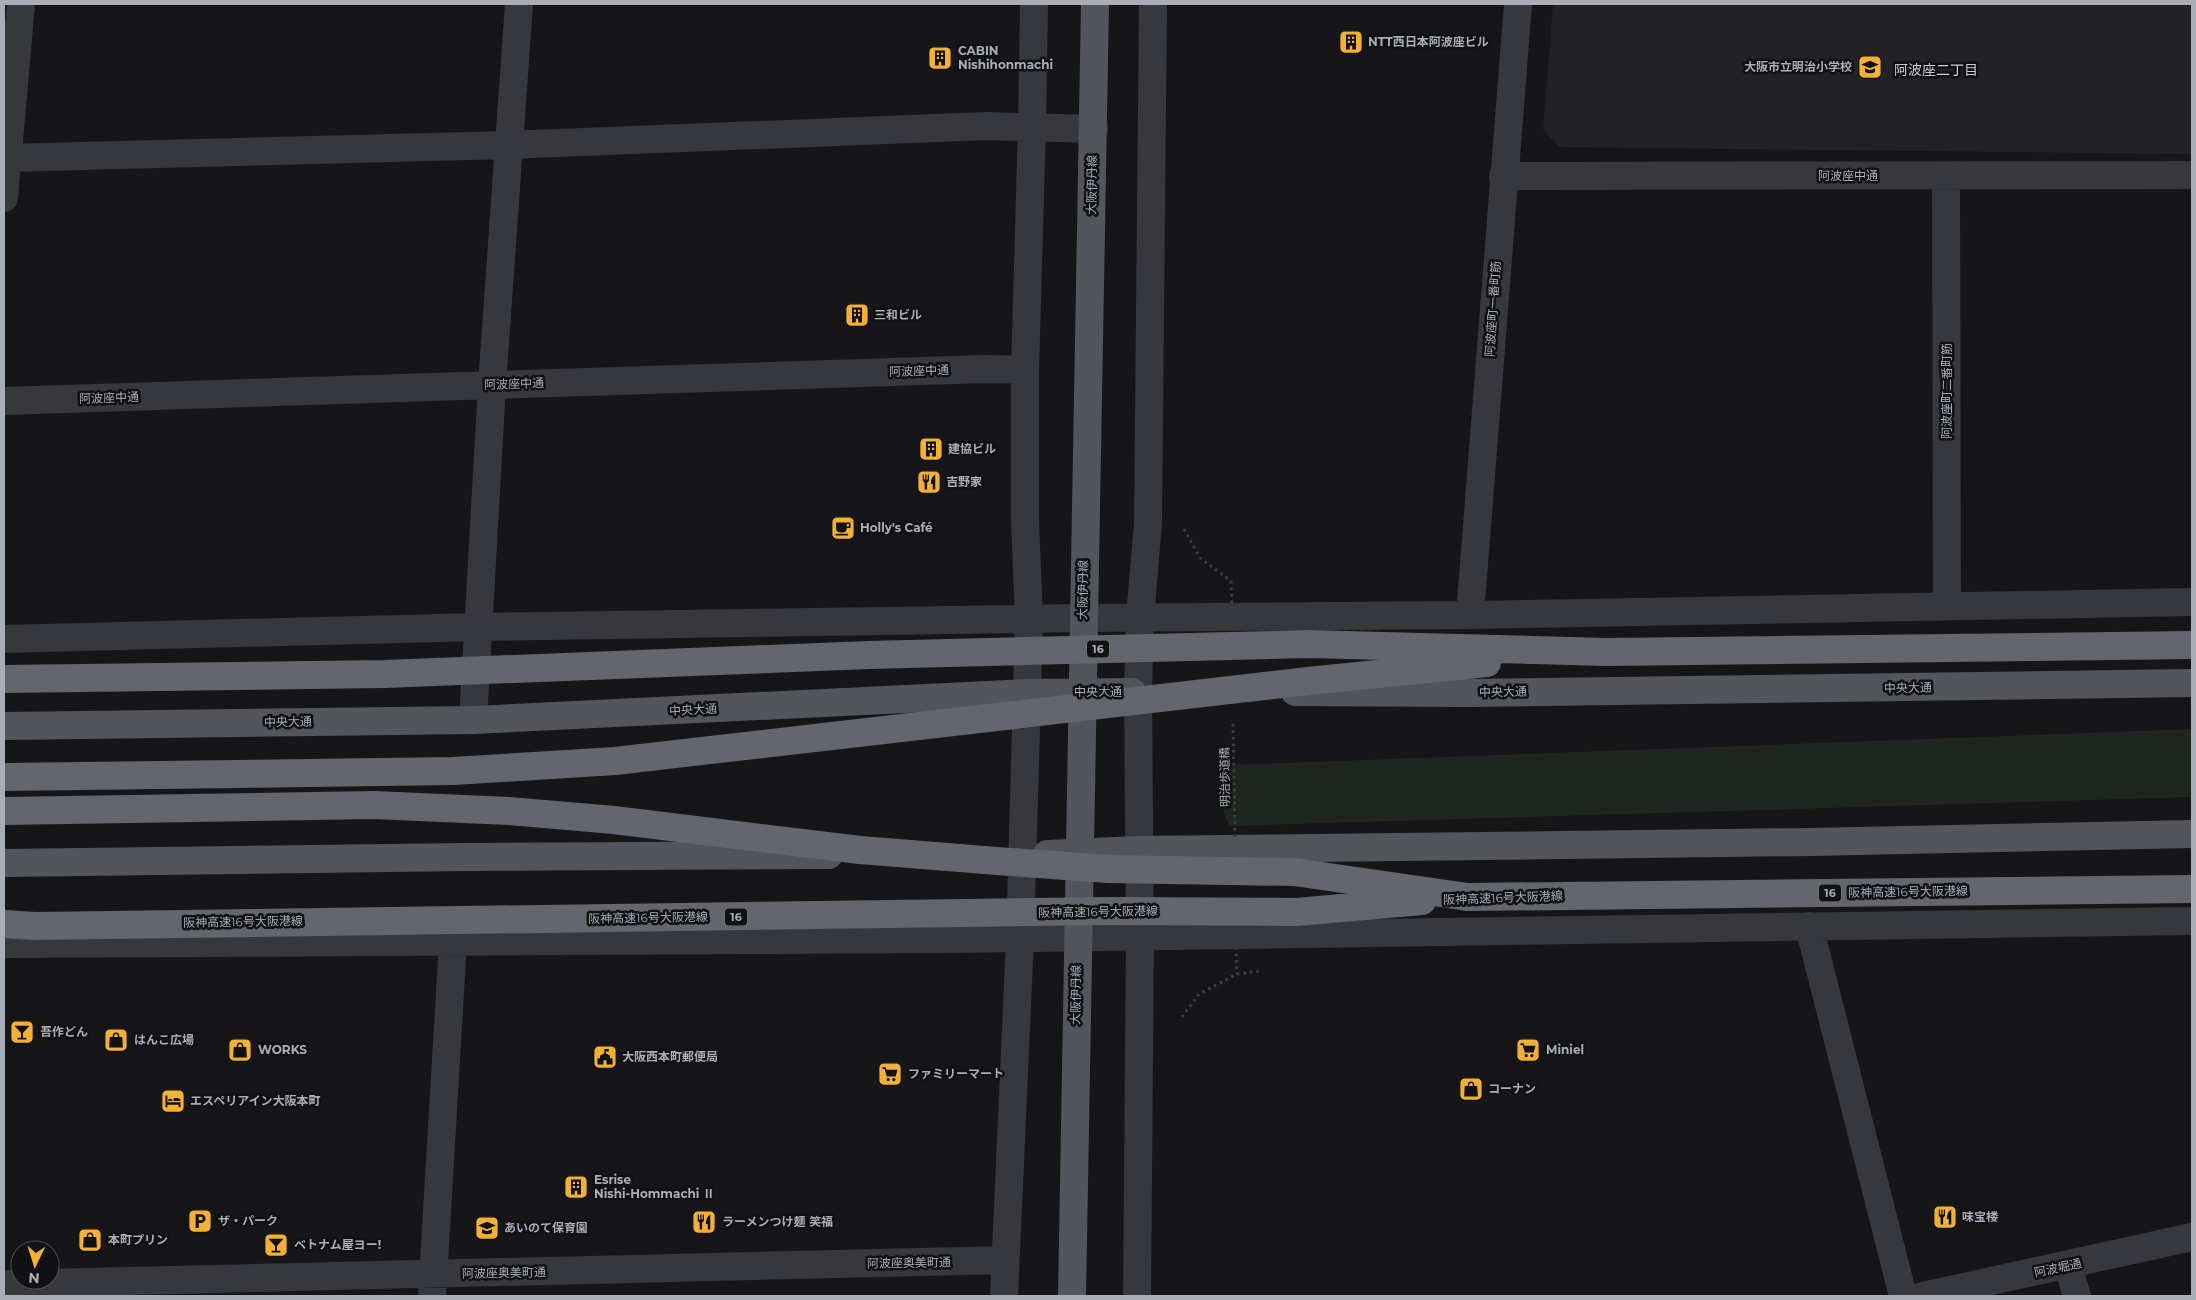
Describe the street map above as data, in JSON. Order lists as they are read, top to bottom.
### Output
{
  "streets": {
    "highway": ["16", "阪神高速16号大阪港線"],
    "main road": ["大阪伊丹線", "中央大通"],
    "street": [
      "阿波座中通",
      "阿波座町一番町筋",
      "阿波座町二番町筋",
      "阿波座奥美町通",
      "阿波堀通"
    ],
    "path": ["明治歩道橋"]
  },
  "crossings": [
    ["阿波座中通", "阿波座町一番町筋"],
    ["阿波座中通", "阿波座町二番町筋"],
    ["大阪伊丹線", "中央大通"]
  ],
  "districts": ["阿波座二丁目"],
  "places": {
    "building": [
      "NTT西日本阿波座ビル",
      "CABIN Nishihonmachi",
      "三和ビル",
      "建協ビル",
      "Esrise Nishi-Hommachi Ⅱ"
    ],
    "school or university": ["大阪市立明治小学校", "あいのて保育園"],
    "restaurant": ["吉野家", "味宝楼", "ラーメンつけ麺 笑福"],
    "cafe": ["Holly's Café"],
    "bar": ["吾作どん", "ベトナム屋ヨー!"],
    "shop": [
      "はんこ広場",
      "WORKS",
      "コーナン",
      "本町プリン"
    ],
    "supermarket": ["Miniel", "ファミリーマート"],
    "public building": ["大阪西本町郵便局"],
    "hotel": ["エスペリアイン大阪本町"],
    "parking": ["ザ・パーク"]
  },
  "north": "bottom"
}
